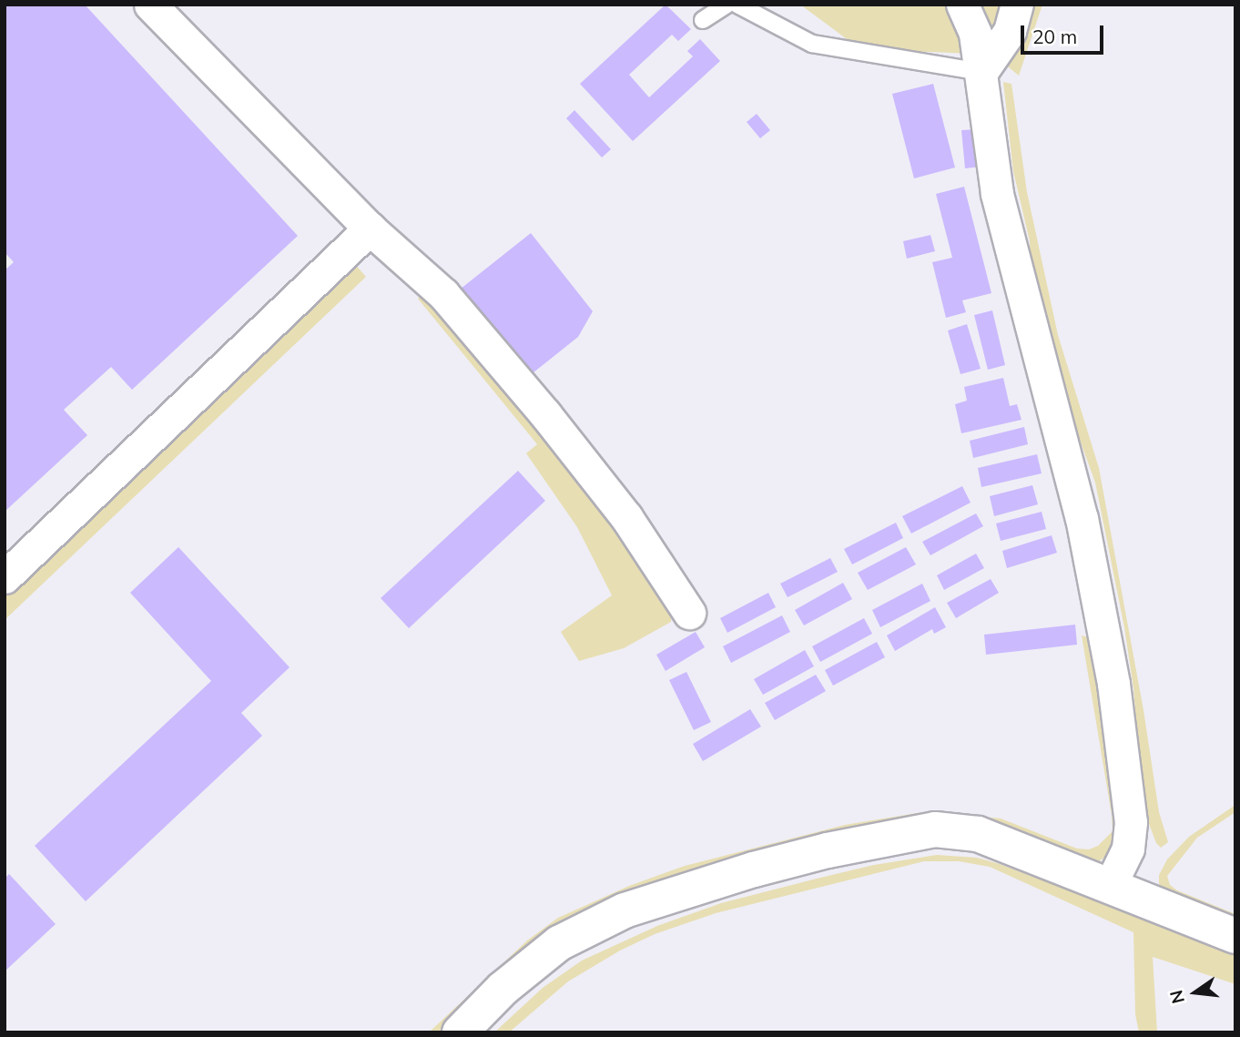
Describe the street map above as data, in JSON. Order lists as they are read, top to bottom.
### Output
{
  "scale_bar": "20 m",
  "north": "left"
}
